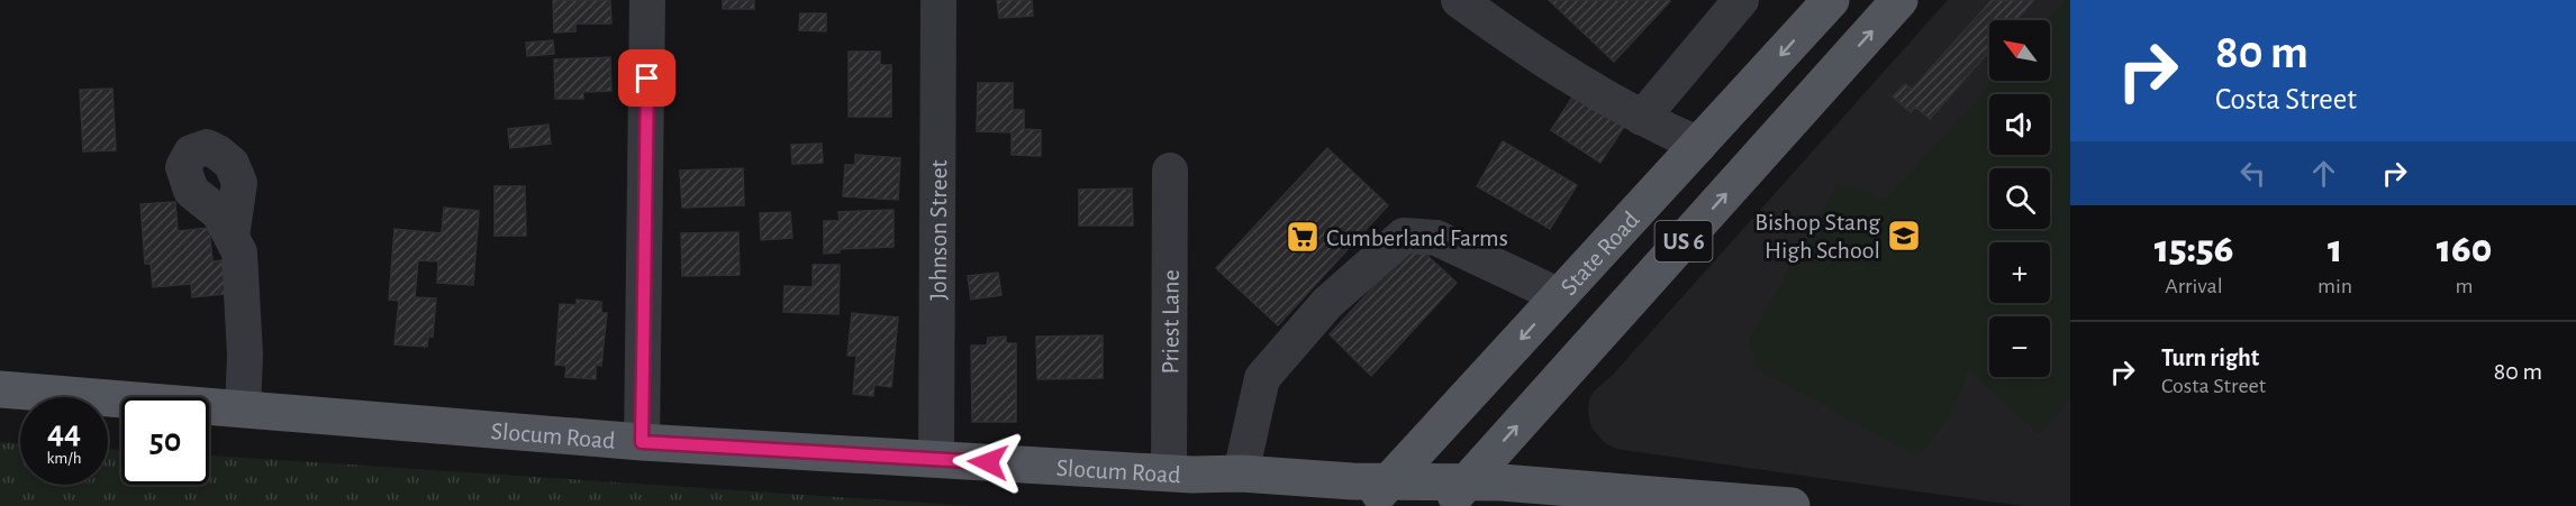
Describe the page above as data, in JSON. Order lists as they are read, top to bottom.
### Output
{
  "streets": {
    "main road": ["US 6", "State Road", "Slocum Road"],
    "street": ["Johnson Street", "Priest Lane"]
  },
  "crossings": [
    ["Johnson Street", "Slocum Road"],
    ["US 6", "Slocum Road"],
    ["State Road", "Slocum Road"],
    ["Priest Lane", "Slocum Road"]
  ],
  "places": {
    "school or university": ["Bishop Stang High School"],
    "supermarket": ["Cumberland Farms"]
  },
  "north": "top left",
  "page": {
    "turn": ["80 m", "Costa Street"],
    "map_buttons": ["+", "−"],
    "eta": [
      "15:56",
      "Arrival",
      "1",
      "min",
      "160",
      "m"
    ],
    "list": [
      {
        "name": "Turn right",
        "note": "Costa Street",
        "value": "80 m"
      }
    ],
    "speed": "44 km/h",
    "limit": "50"
  }
}
